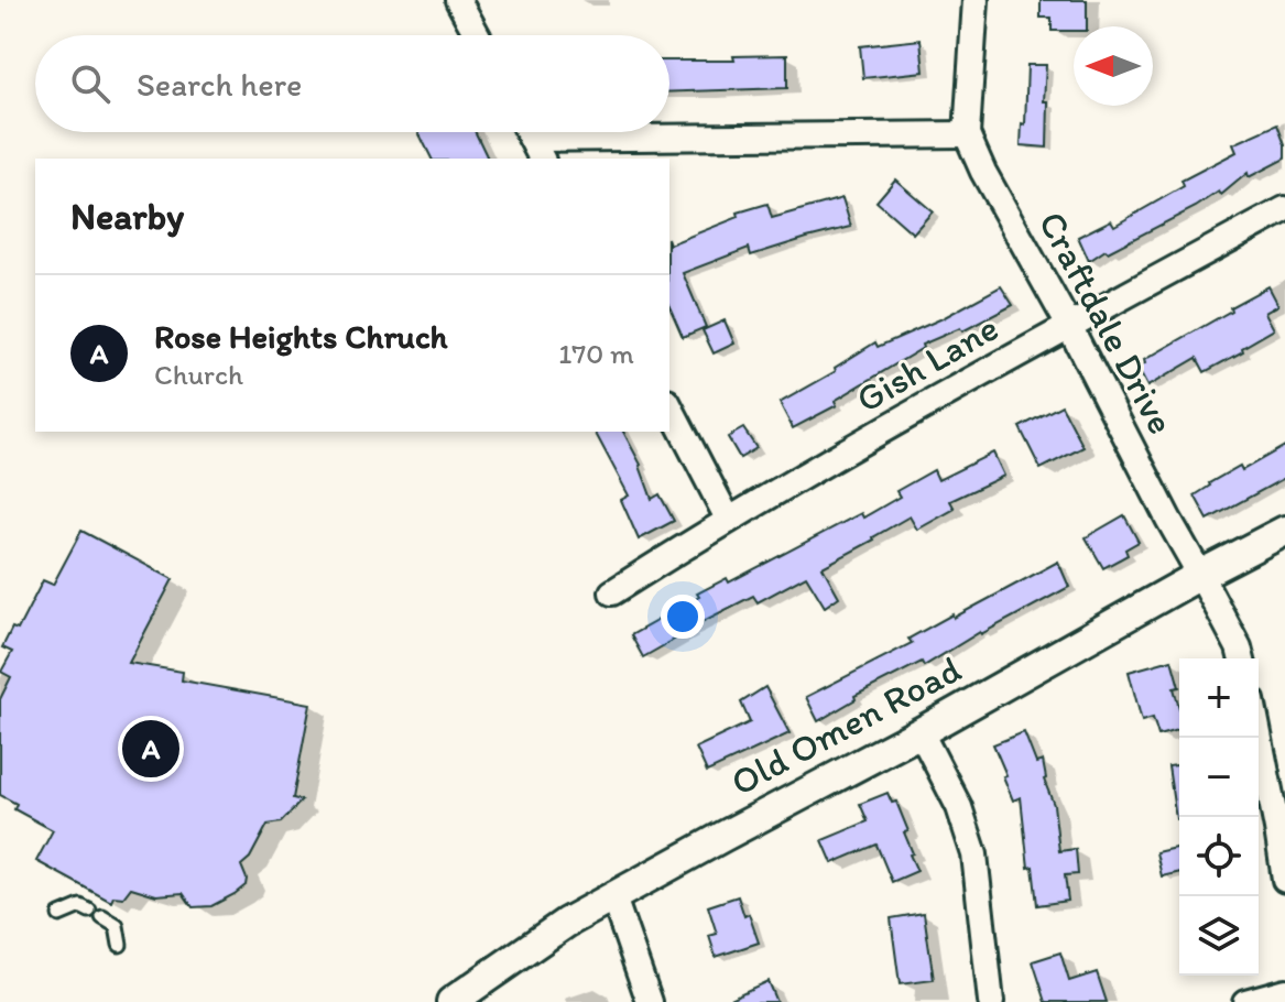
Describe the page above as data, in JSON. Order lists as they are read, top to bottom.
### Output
{
  "streets": {
    "street": ["Craftdale Drive", "Gish Lane", "Old Omen Road"]
  },
  "crossings": [
    ["Craftdale Drive", "Gish Lane"],
    ["Craftdale Drive", "Old Omen Road"]
  ],
  "north": "left",
  "page": {
    "search": "Search here",
    "heading": "Nearby",
    "list": [
      {
        "mark": "A",
        "name": "Rose Heights Chruch",
        "note": "Church",
        "value": "170 m"
      }
    ],
    "map_buttons": ["+", "−"],
    "pins": "A"
  }
}
